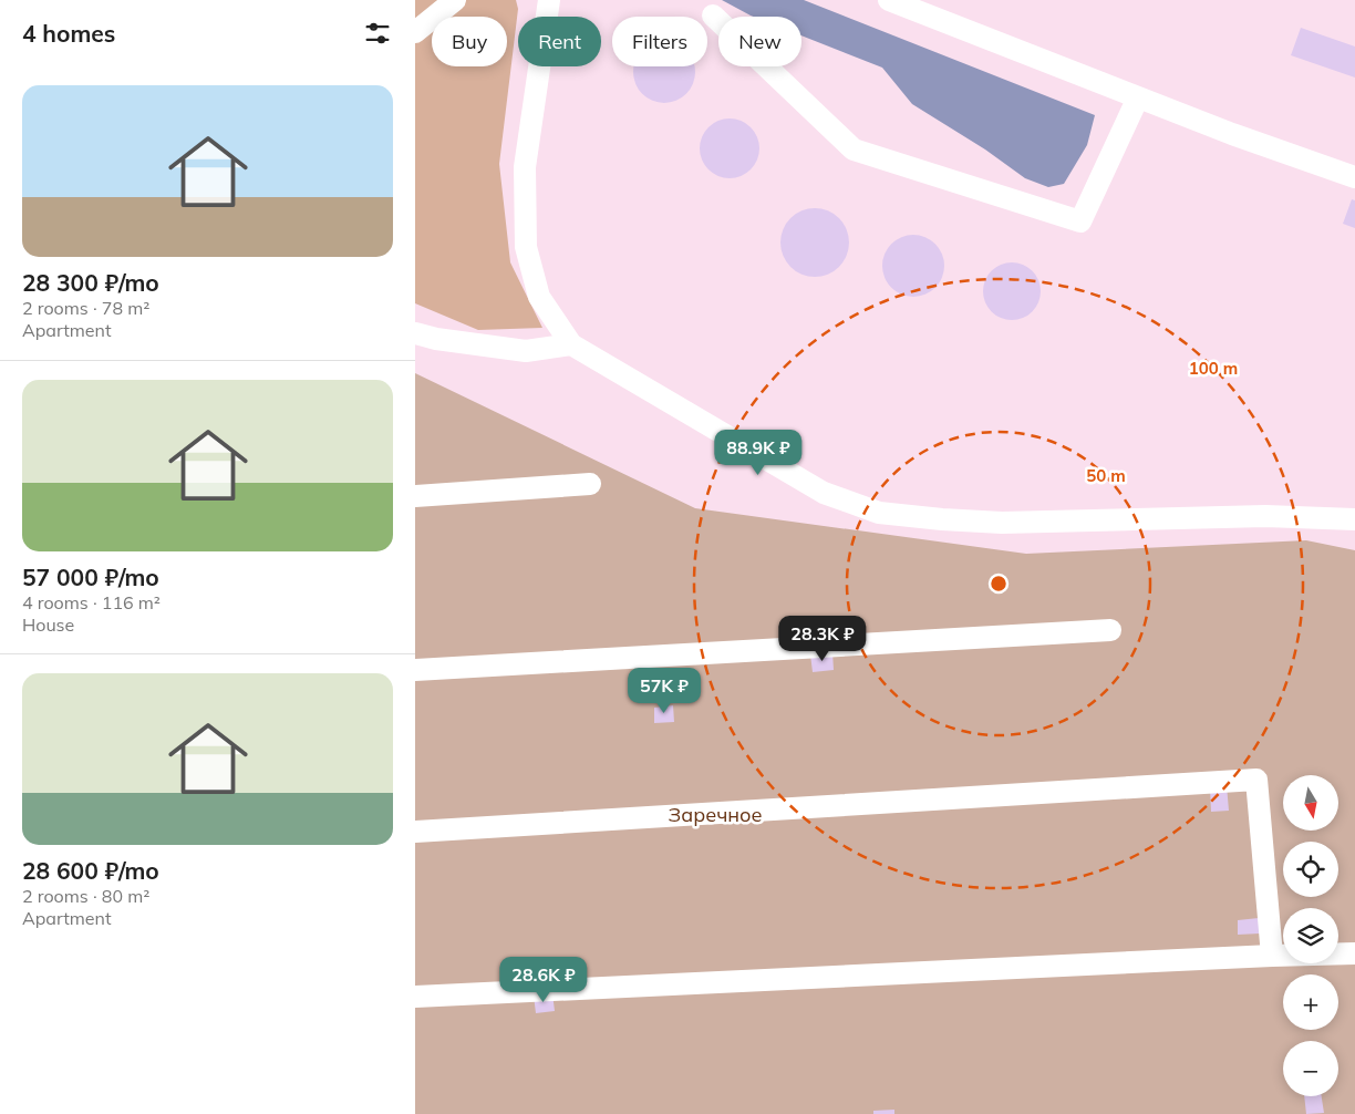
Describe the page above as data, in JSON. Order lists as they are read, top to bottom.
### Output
{
  "parks": ["Заречное"],
  "north": "bottom",
  "page": {
    "heading": "4 homes",
    "chip": [
      "Buy",
      "Rent",
      "Filters",
      "New"
    ],
    "list": [
      {
        "name": "28 300 ₽/mo",
        "note": "2 rooms · 78 m² · Apartment"
      },
      {
        "name": "57 000 ₽/mo",
        "note": "4 rooms · 116 m² · House"
      },
      {
        "name": "28 600 ₽/mo",
        "note": "2 rooms · 80 m² · Apartment"
      }
    ],
    "price": [
      "88.9K ₽",
      "28.3K ₽",
      "57K ₽",
      "28.6K ₽"
    ],
    "map_buttons": ["+", "−"]
  },
  "rings": ["100 m", "50 m"]
}
